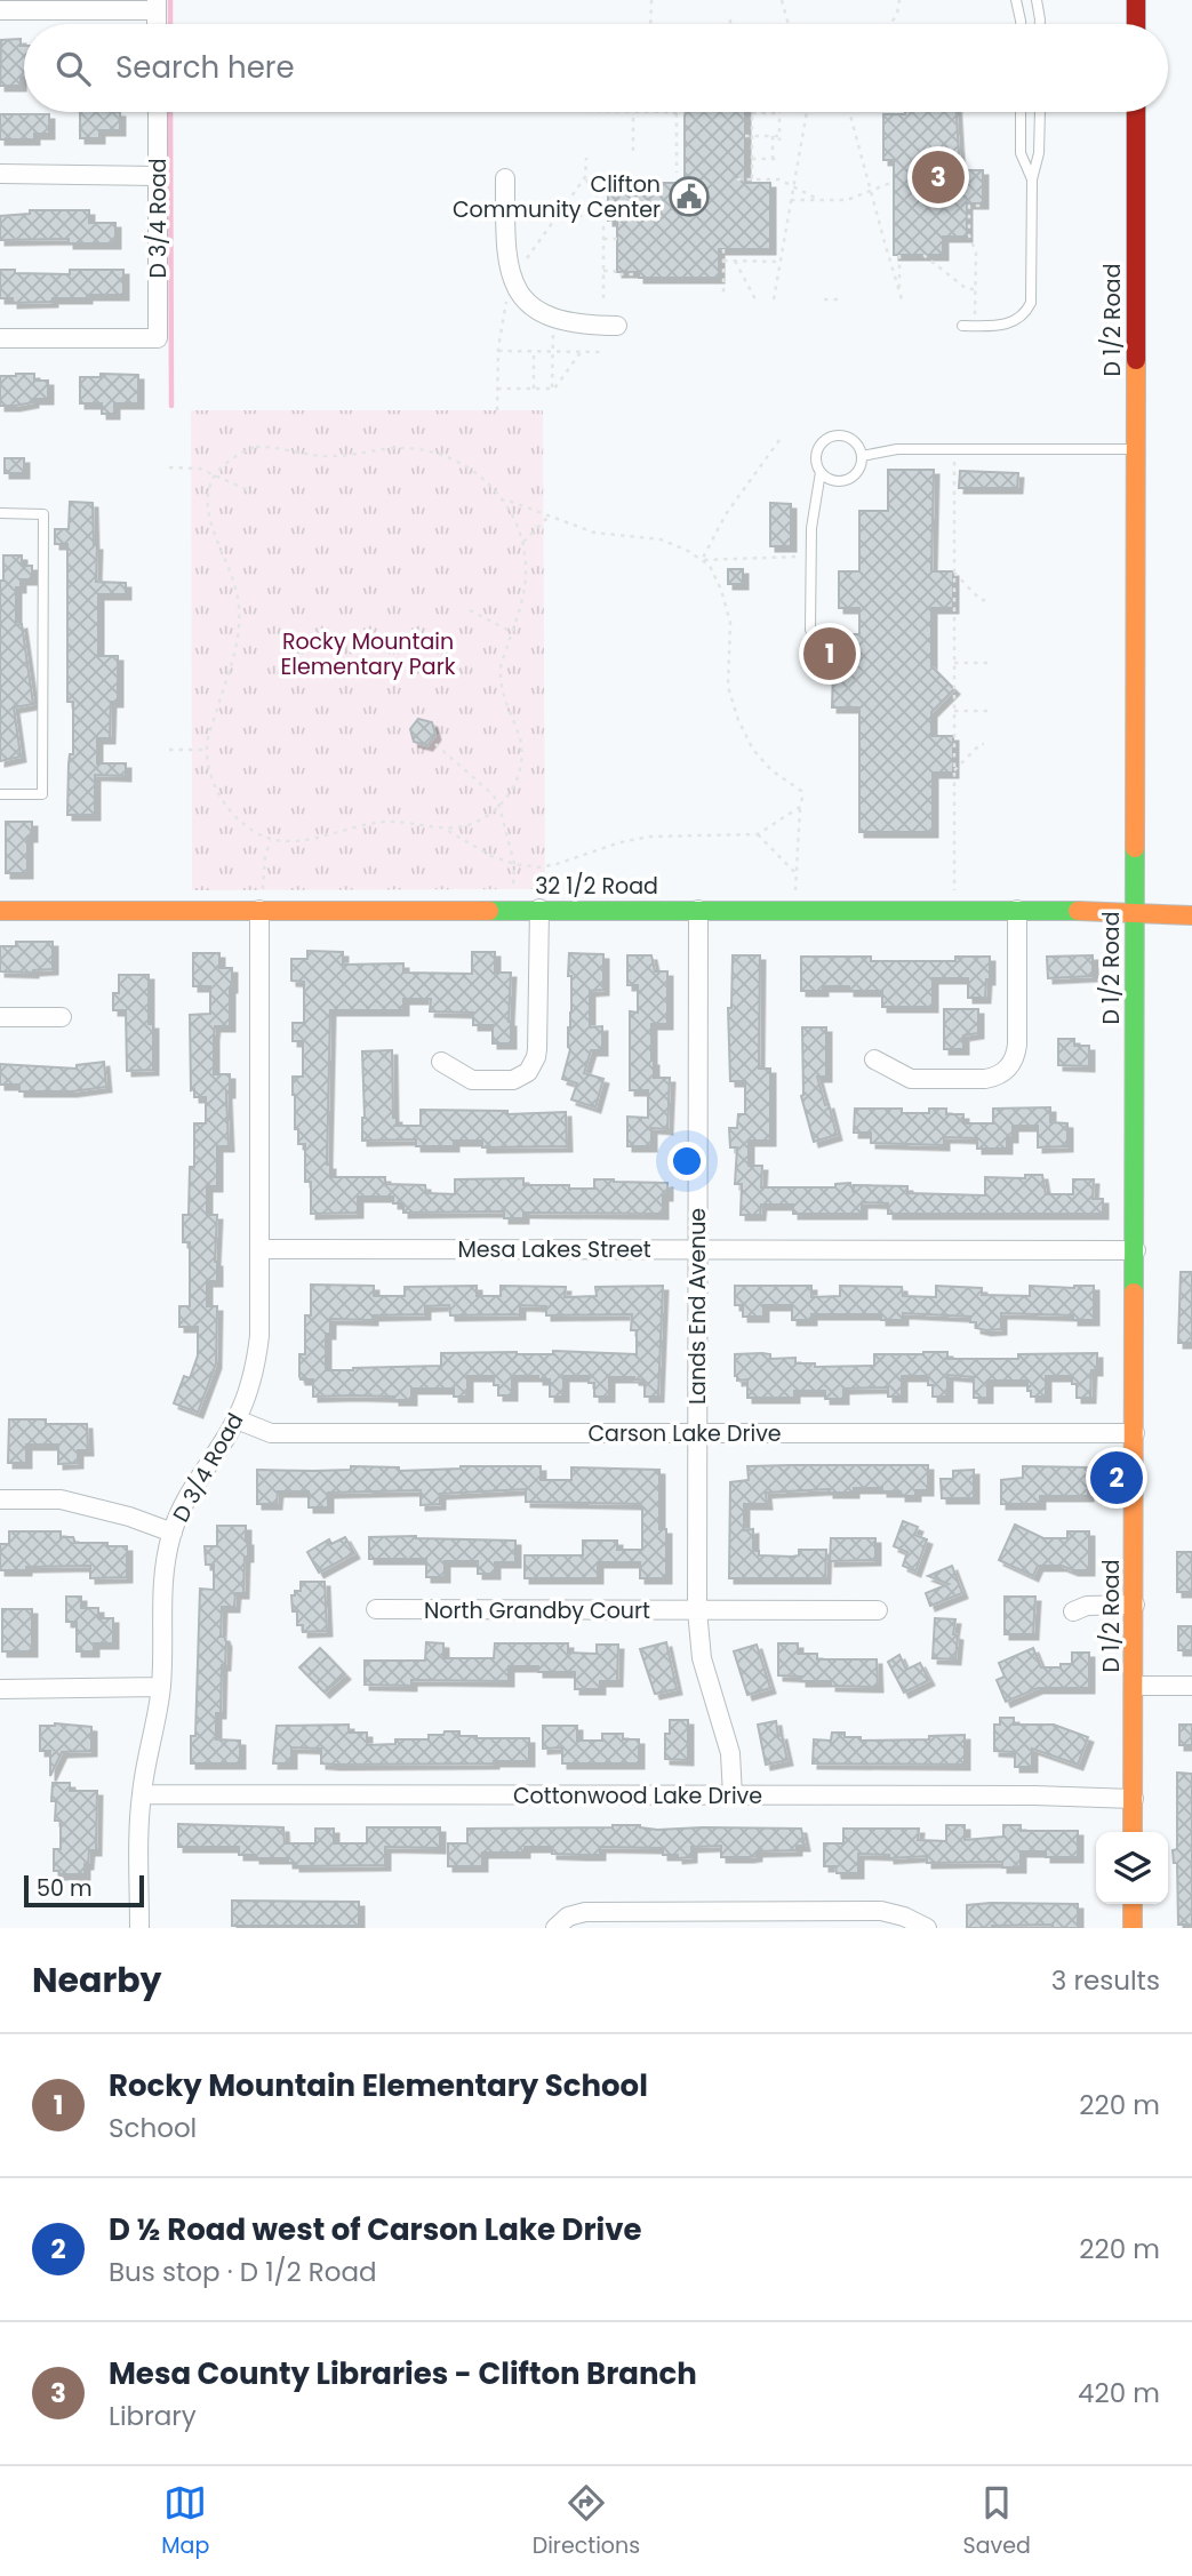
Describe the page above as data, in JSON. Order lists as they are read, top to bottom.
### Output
{
  "streets": {
    "main road": ["D 1/2 Road", "32 1/2 Road"],
    "street": [
      "D 3/4 Road",
      "Mesa Lakes Street",
      "Lands End Avenue",
      "Carson Lake Drive",
      "North Grandby Court",
      "Cottonwood Lake Drive"
    ]
  },
  "crossings": [
    ["D 3/4 Road", "32 1/2 Road"],
    ["D 3/4 Road", "Mesa Lakes Street"],
    ["D 3/4 Road", "Carson Lake Drive"],
    ["D 3/4 Road", "Cottonwood Lake Drive"],
    ["D 1/2 Road", "32 1/2 Road"],
    ["D 1/2 Road", "Mesa Lakes Street"],
    ["D 1/2 Road", "Carson Lake Drive"],
    ["D 1/2 Road", "Cottonwood Lake Drive"],
    ["32 1/2 Road", "Lands End Avenue"],
    ["Mesa Lakes Street", "Lands End Avenue"],
    ["Lands End Avenue", "Carson Lake Drive"],
    ["Lands End Avenue", "North Grandby Court"],
    ["Lands End Avenue", "Cottonwood Lake Drive"]
  ],
  "parks": ["Rocky Mountain Elementary Park"],
  "places": {
    "public building": ["Clifton Community Center"]
  },
  "scale_bar": "50 m",
  "page": {
    "search": "Search here",
    "pins": ["3", "1", "2"],
    "scale": "50 m",
    "heading": ["Nearby", "3 results"],
    "list": [
      {
        "mark": "1",
        "name": "Rocky Mountain Elementary School",
        "note": "School",
        "value": "220 m"
      },
      {
        "mark": "2",
        "name": "D ½ Road west of Carson Lake Drive",
        "note": "Bus stop · D 1/2 Road",
        "value": "220 m"
      },
      {
        "mark": "3",
        "name": "Mesa County Libraries - Clifton Branch",
        "note": "Library",
        "value": "420 m"
      }
    ],
    "nav": ["Map", "Directions", "Saved"]
  }
}
